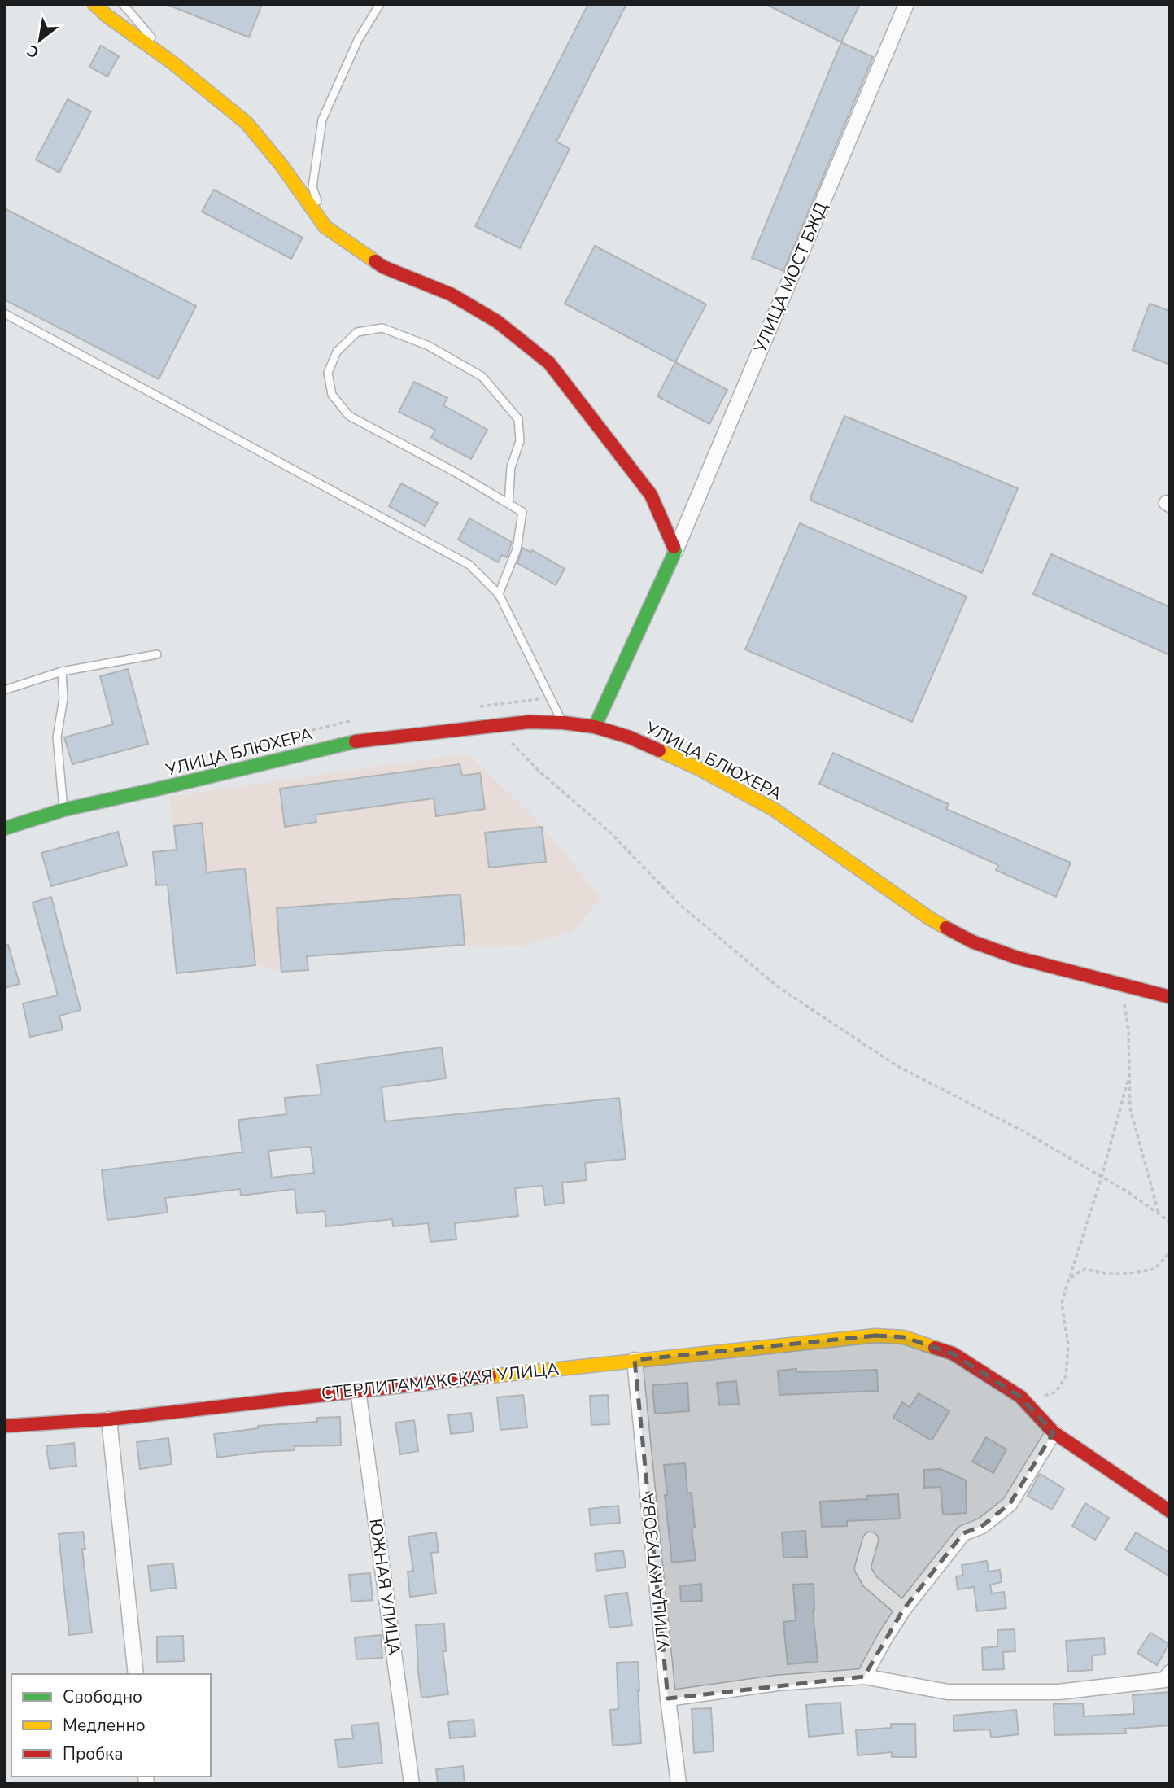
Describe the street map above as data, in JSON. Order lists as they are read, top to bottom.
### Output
{
  "streets": {
    "street": [
      "УЛИЦА МОСТ БЖД",
      "УЛИЦА БЛЮХЕРА",
      "СТЕРЛИТАМАКСКАЯ УЛИЦА",
      "УЛИЦА КУТУЗОВА",
      "ЮЖНАЯ УЛИЦА"
    ]
  },
  "crossings": [
    ["СТЕРЛИТАМАКСКАЯ УЛИЦА", "УЛИЦА КУТУЗОВА"],
    ["СТЕРЛИТАМАКСКАЯ УЛИЦА", "ЮЖНАЯ УЛИЦА"]
  ],
  "legend": ["Свободно", "Медленно", "Пробка"],
  "north": "bottom left"
}
